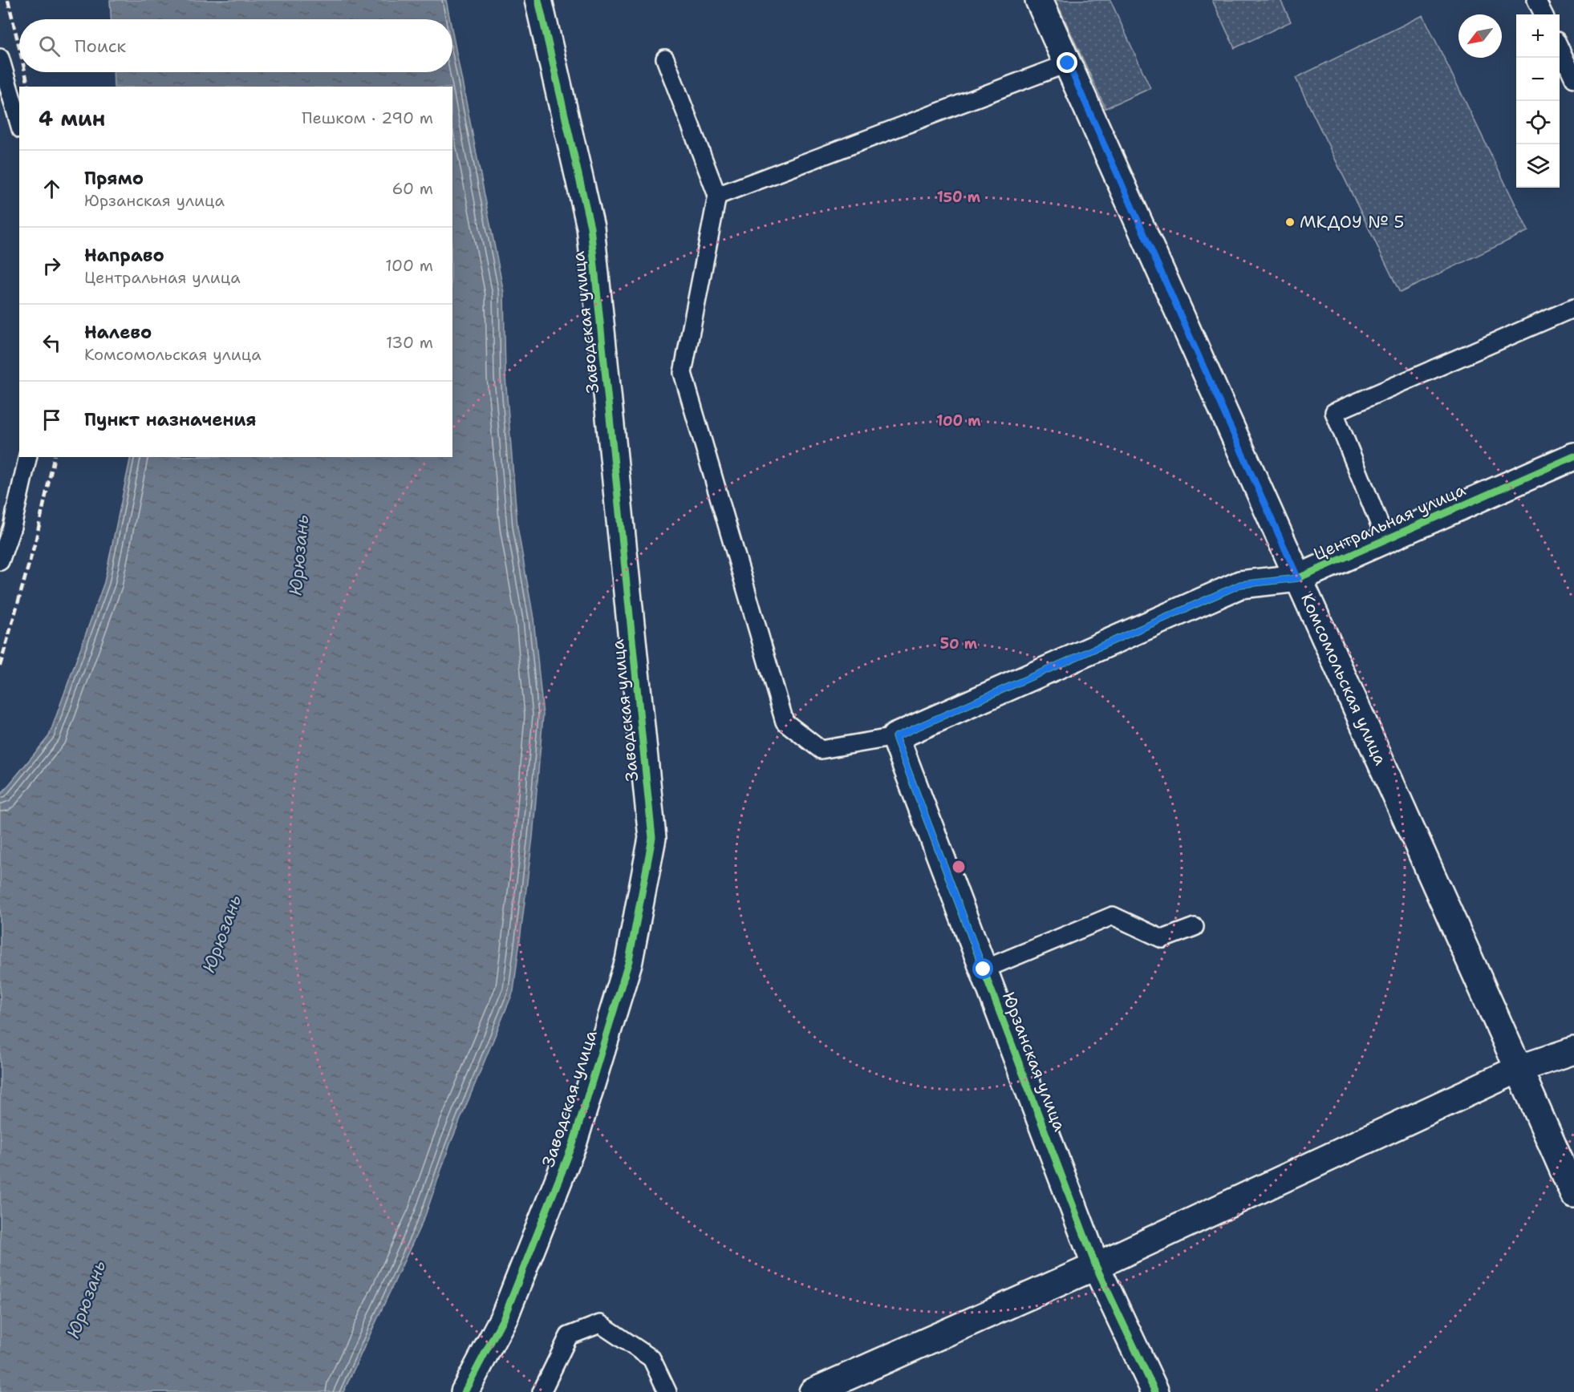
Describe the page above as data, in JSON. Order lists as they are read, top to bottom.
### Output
{
  "streets": {
    "street": [
      "Заводская улица",
      "Центральная улица",
      "Комсомольская улица",
      "Юрзанская улица"
    ]
  },
  "crossings": [
    ["Центральная улица", "Комсомольская улица"],
    ["Центральная улица", "Юрзанская улица"]
  ],
  "water": ["Юрюзань"],
  "places": ["МКДОУ № 5"],
  "north": "bottom left",
  "page": {
    "map_buttons": ["+", "−"],
    "search": "Поиск",
    "heading": ["4 мин", "Пешком · 290 m"],
    "list": [
      ["Прямо", "Юрзанская улица", "60 m"],
      ["Направо", "Центральная улица", "100 m"],
      ["Налево", "Комсомольская улица", "130 m"],
      "Пункт назначения"
    ]
  },
  "rings": ["150 m", "100 m", "50 m"]
}
